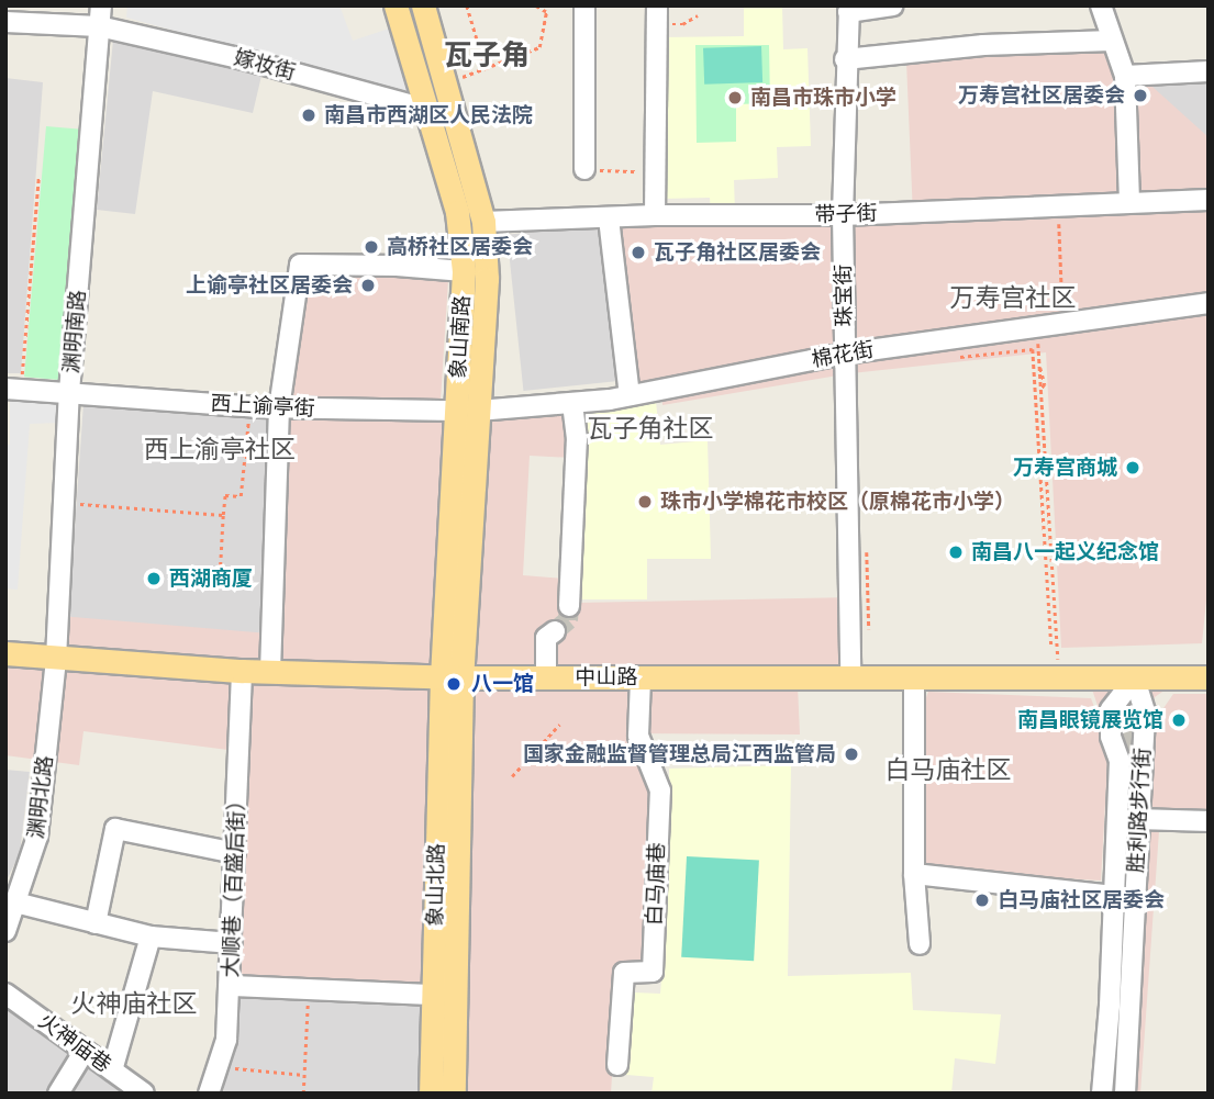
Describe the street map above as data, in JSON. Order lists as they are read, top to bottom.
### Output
{
  "streets": {
    "main road": ["象山南路", "中山路", "象山北路"],
    "street": [
      "嫁妆街",
      "带子街",
      "珠宝街",
      "渊明南路",
      "棉花街",
      "西上谕亭街",
      "渊明北路",
      "胜利路步行街",
      "大顺巷（百盛后街）",
      "白马庙巷",
      "火神庙巷"
    ]
  },
  "crossings": [
    ["嫁妆街", "渊明南路"],
    ["嫁妆街", "象山南路"],
    ["带子街", "珠宝街"],
    ["带子街", "象山南路"],
    ["珠宝街", "棉花街"],
    ["珠宝街", "中山路"],
    ["渊明南路", "西上谕亭街"],
    ["渊明南路", "中山路"],
    ["渊明南路", "渊明北路"],
    ["象山南路", "棉花街"],
    ["象山南路", "西上谕亭街"],
    ["象山南路", "中山路"],
    ["象山南路", "象山北路"],
    ["棉花街", "西上谕亭街"],
    ["中山路", "渊明北路"],
    ["中山路", "胜利路步行街"],
    ["中山路", "大顺巷（百盛后街）"],
    ["中山路", "白马庙巷"],
    ["中山路", "象山北路"]
  ],
  "districts": [
    "瓦子角",
    "万寿宫社区",
    "瓦子角社区",
    "西上渝亭社区",
    "白马庙社区",
    "火神庙社区"
  ],
  "places": [
    "万寿宫社区居委会",
    "南昌市珠市小学",
    "南昌市西湖区人民法院",
    "高桥社区居委会",
    "瓦子角社区居委会",
    "上谕亭社区居委会",
    "万寿宫商城",
    "珠市小学棉花市校区（原棉花市小学）",
    "南昌八一起义纪念馆",
    "西湖商厦",
    "八一馆",
    "南昌眼镜展览馆",
    "国家金融监督管理总局江西监管局",
    "白马庙社区居委会"
  ]
}
